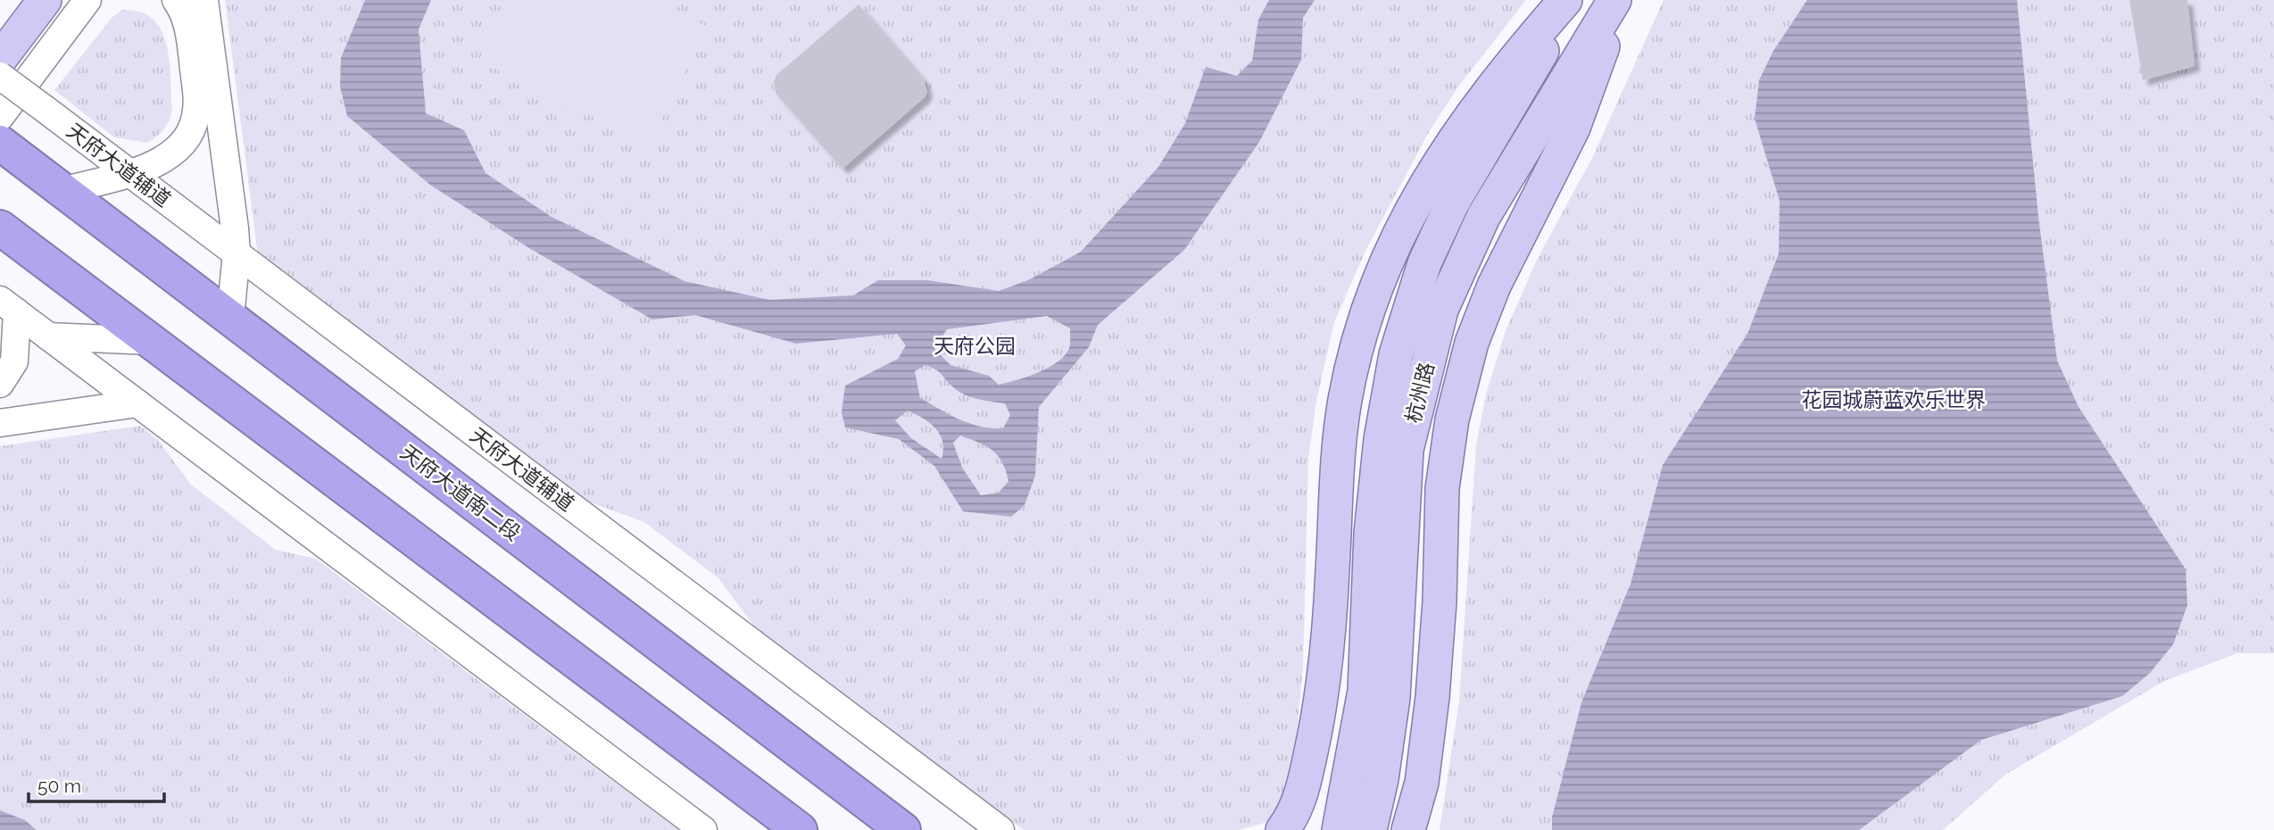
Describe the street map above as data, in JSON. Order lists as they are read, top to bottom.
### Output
{
  "streets": {
    "highway": ["天府大道南二段"],
    "main road": ["杭州路"],
    "street": ["天府大道辅道"]
  },
  "parks": ["天府公园", "花园城蔚蓝欢乐世界"],
  "scale_bar": "50 m"
}
